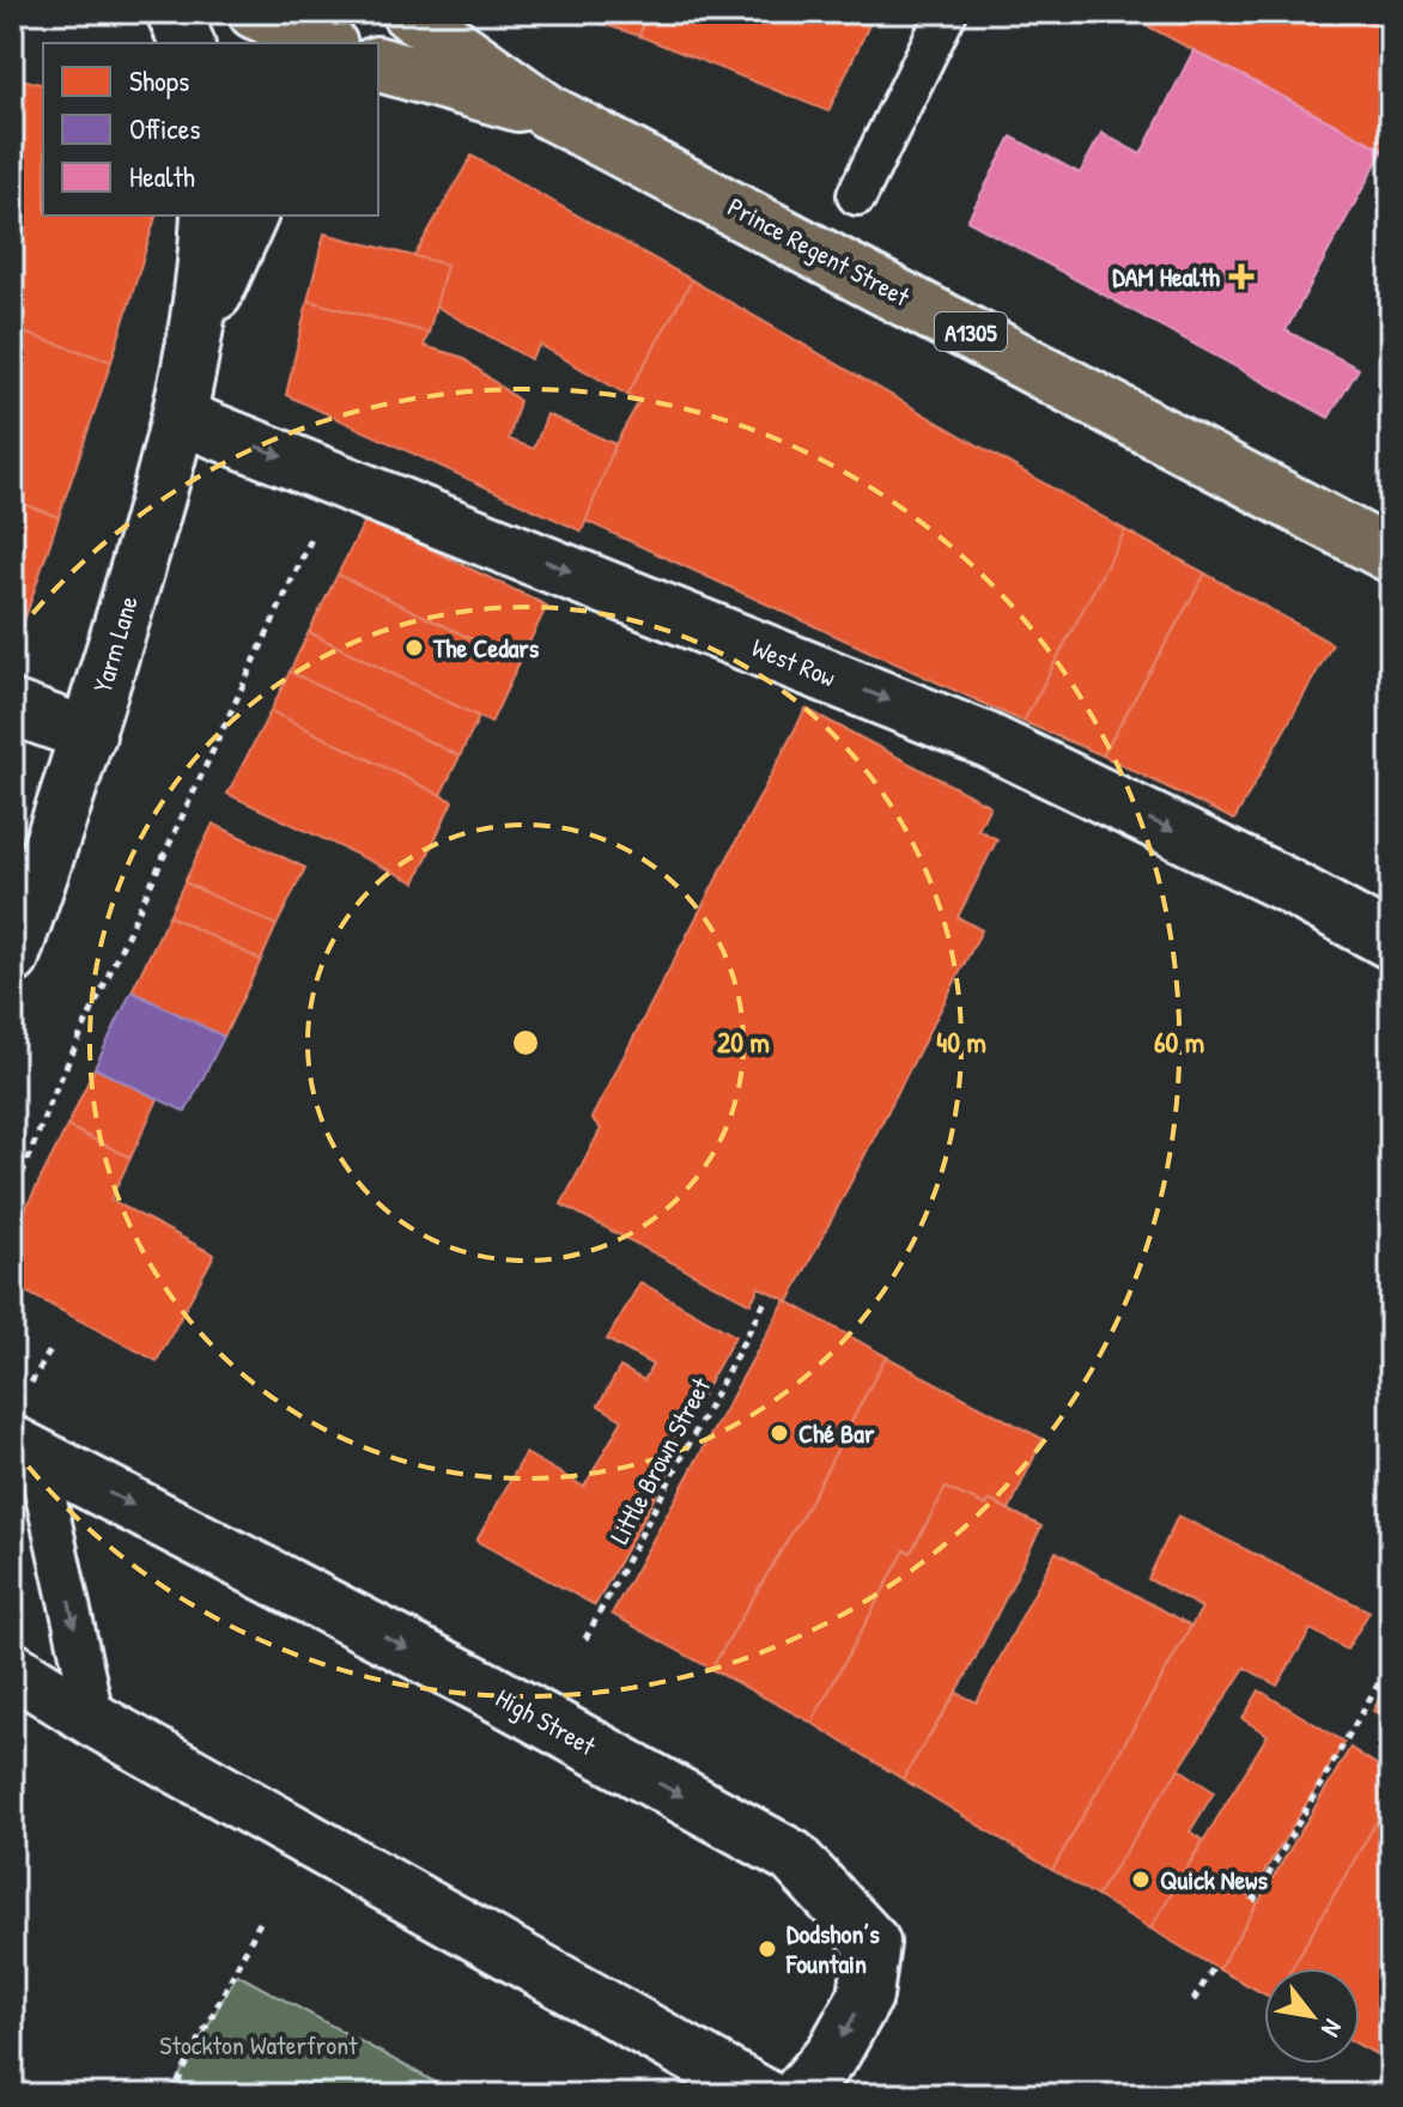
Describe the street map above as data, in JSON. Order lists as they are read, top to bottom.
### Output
{
  "streets": {
    "main road": ["Prince Regent Street", "A1305"],
    "street": ["Yarm Lane", "West Row", "High Street"],
    "path": ["Little Brown Street"]
  },
  "crossings": [
    ["Yarm Lane", "West Row"]
  ],
  "one_way": ["West Row", "High Street"],
  "parks": ["Stockton Waterfront"],
  "places": {
    "health": ["DAM Health"],
    "other": [
      "The Cedars",
      "Ché Bar",
      "Quick News",
      "Dodshon’s Fountain"
    ]
  },
  "legend": ["Shops", "Offices", "Health"],
  "north": "bottom right",
  "rings": ["20 m", "40 m", "60 m"]
}
